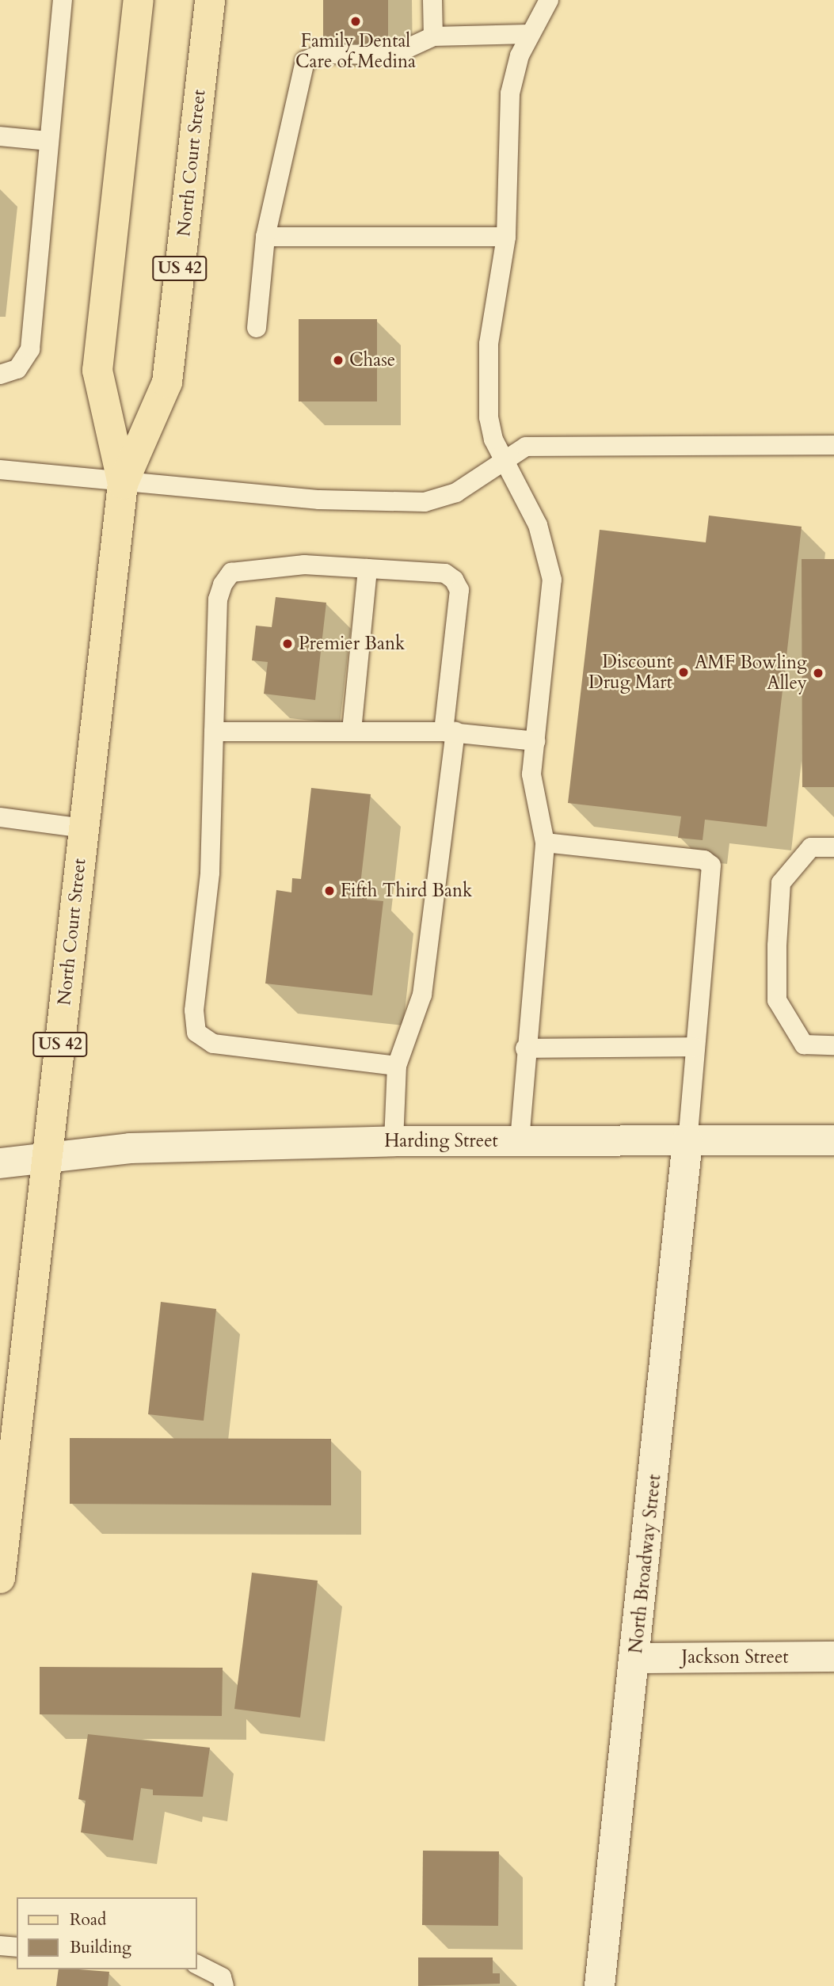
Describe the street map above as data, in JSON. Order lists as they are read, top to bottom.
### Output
{
  "streets": {
    "main road": ["North Court Street", "US 42"],
    "street": ["Harding Street", "North Broadway Street", "Jackson Street"]
  },
  "crossings": [
    ["North Court Street", "Harding Street"],
    ["Harding Street", "North Broadway Street"],
    ["North Broadway Street", "Jackson Street"]
  ],
  "places": [
    "Family Dental Care of Medina",
    "Chase",
    "Premier Bank",
    "Discount Drug Mart",
    "AMF Bowling Alley",
    "Fifth Third Bank"
  ],
  "legend": ["Road", "Building"]
}
